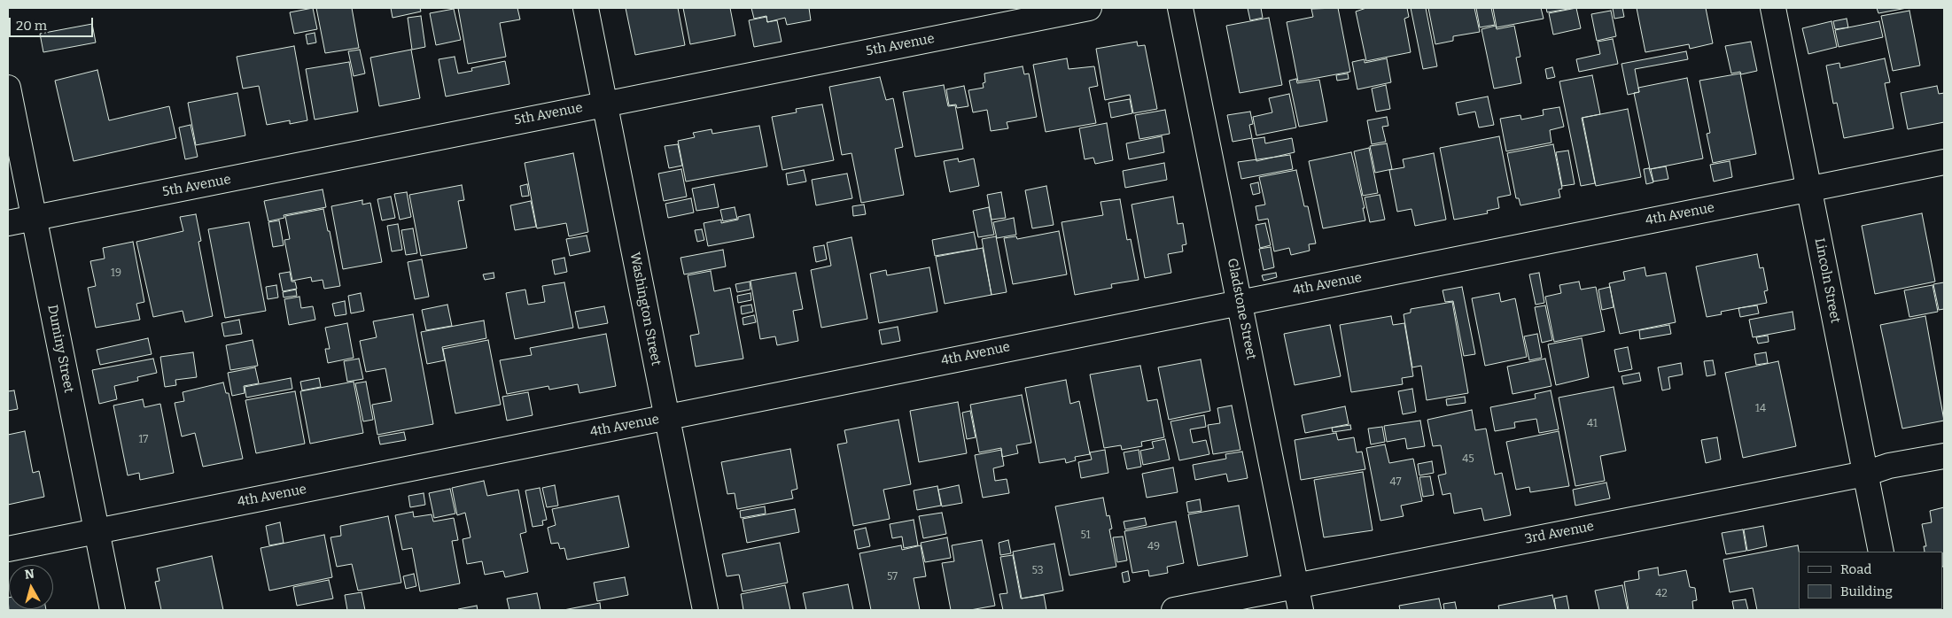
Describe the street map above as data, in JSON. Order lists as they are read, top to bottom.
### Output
{
  "streets": {
    "street": [
      "5th Avenue",
      "4th Avenue",
      "Lincoln Street",
      "Washington Street",
      "Gladstone Street",
      "Duminy Street",
      "3rd Avenue"
    ]
  },
  "crossings": [
    ["5th Avenue", "Washington Street"],
    ["5th Avenue", "Duminy Street"],
    ["4th Avenue", "Lincoln Street"],
    ["4th Avenue", "Washington Street"],
    ["4th Avenue", "Gladstone Street"],
    ["4th Avenue", "Duminy Street"],
    ["Lincoln Street", "3rd Avenue"],
    ["Gladstone Street", "3rd Avenue"]
  ],
  "house_numbers": [
    "19",
    "14",
    "41",
    "17",
    "45",
    "47",
    "51",
    "49",
    "53",
    "57",
    "42"
  ],
  "legend": ["Road", "Building"],
  "scale_bar": "20 m",
  "north": "top"
}
